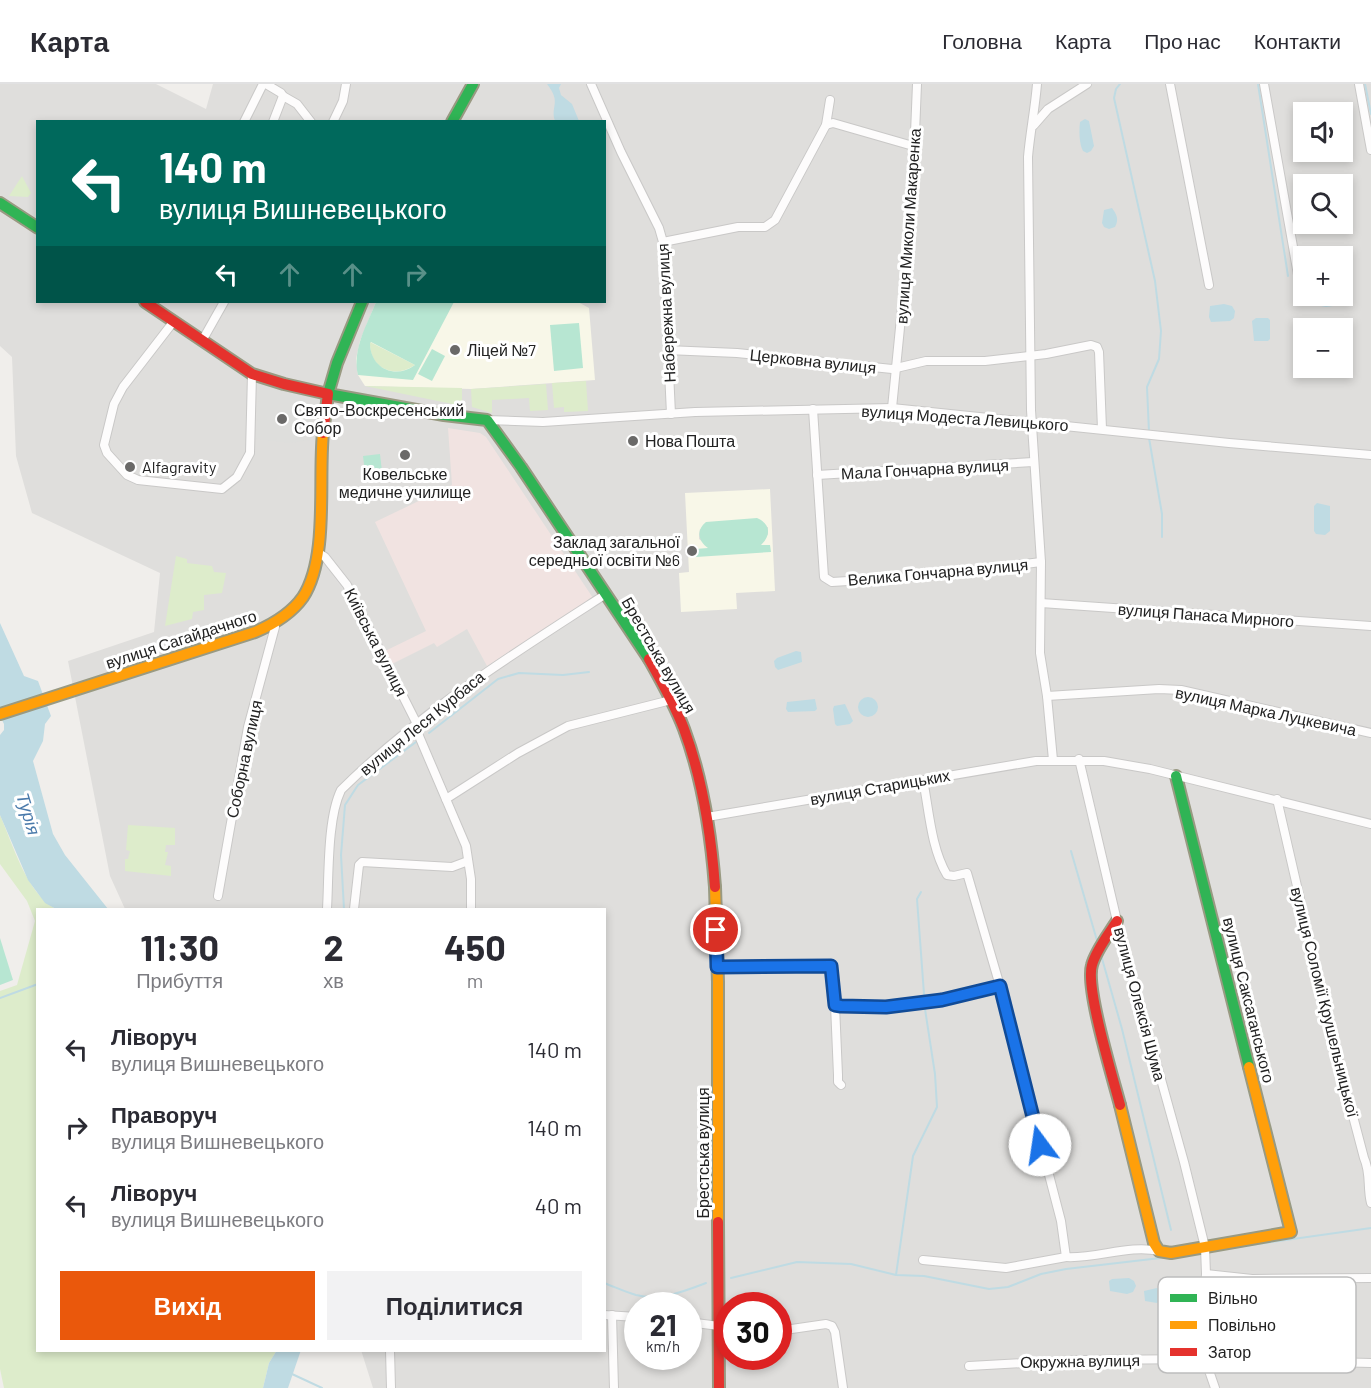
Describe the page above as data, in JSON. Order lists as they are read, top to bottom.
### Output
{
  "streets": {
    "main road": ["вулиця Сагайдачного", "Брестська вулиця", "вулиця Саксаганського"],
    "street": [
      "вулиця Миколи Макаренка",
      "Набережна вулиця",
      "Церковна вулиця",
      "вулиця Модеста Левицького",
      "Мала Гончарна вулиця",
      "Велика Гончарна вулиця",
      "вулиця Панаса Мирного",
      "Київська вулиця",
      "вулиця Марка Луцкевича",
      "вулиця Леся Курбаса",
      "Соборна вулиця",
      "вулиця Старицьких",
      "вулиця Соломії Крушельницької",
      "вулиця Олексія Шума",
      "Окружна вулиця"
    ]
  },
  "crossings": [
    ["вулиця Миколи Макаренка", "Церковна вулиця"],
    ["вулиця Миколи Макаренка", "вулиця Модеста Левицького"],
    ["Набережна вулиця", "Церковна вулиця"],
    ["Набережна вулиця", "вулиця Модеста Левицького"],
    ["Церковна вулиця", "вулиця Модеста Левицького"],
    ["вулиця Модеста Левицького", "Велика Гончарна вулиця"],
    ["вулиця Модеста Левицького", "Брестська вулиця"],
    ["Мала Гончарна вулиця", "Велика Гончарна вулиця"],
    ["вулиця Сагайдачного", "Київська вулиця"],
    ["вулиця Сагайдачного", "Соборна вулиця"],
    ["Київська вулиця", "вулиця Леся Курбаса"],
    ["Брестська вулиця", "вулиця Леся Курбаса"],
    ["Брестська вулиця", "вулиця Старицьких"],
    ["вулиця Старицьких", "вулиця Саксаганського"],
    ["вулиця Старицьких", "вулиця Соломії Крушельницької"],
    ["вулиця Старицьких", "вулиця Олексія Шума"],
    ["вулиця Саксаганського", "вулиця Олексія Шума"]
  ],
  "water": ["Турія"],
  "places": [
    "Ліцей №7",
    "Свято-Воскресенський Собор",
    "Нова Пошта",
    "Ковельське медичне училище",
    "Alfagravity",
    "Заклад загальної середньої освіти №6"
  ],
  "legend": ["Вільно", "Повільно", "Затор"],
  "page": {
    "header": "Карта",
    "nav": [
      "Головна",
      "Карта",
      "Про нас",
      "Контакти"
    ],
    "map_buttons": ["+", "−"],
    "turn": ["140 m", "вулиця Вишневецького"],
    "eta": [
      "11:30",
      "Прибуття",
      "2",
      "хв",
      "450",
      "m"
    ],
    "list": [
      {
        "name": "Ліворуч",
        "note": "вулиця Вишневецького",
        "value": "140 m"
      },
      {
        "name": "Праворуч",
        "note": "вулиця Вишневецького",
        "value": "140 m"
      },
      {
        "name": "Ліворуч",
        "note": "вулиця Вишневецького",
        "value": "40 m"
      }
    ],
    "buttons": ["Вихід", "Поділитися"],
    "speed": "21 km/h",
    "limit": "30"
  }
}
